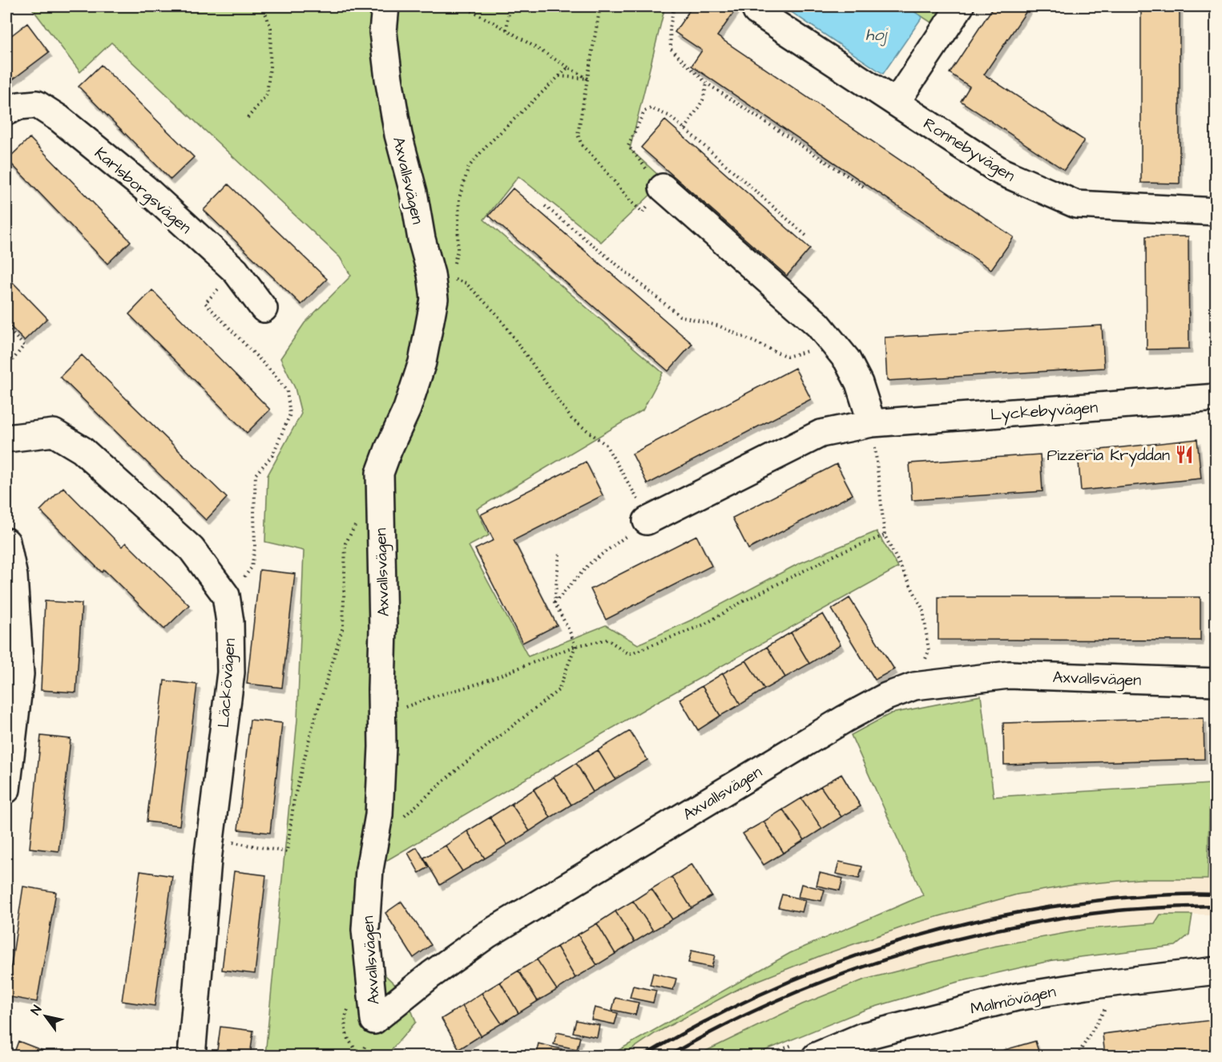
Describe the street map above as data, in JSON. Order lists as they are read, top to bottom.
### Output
{
  "streets": {
    "street": [
      "Ronnebyvägen",
      "Axvallsvägen",
      "Karlsborgsvägen",
      "Lyckebyvägen",
      "Läckövägen",
      "Malmövägen"
    ]
  },
  "water": ["hoj"],
  "places": {
    "restaurant": ["Pizzeria Kryddan"]
  },
  "north": "top left"
}
